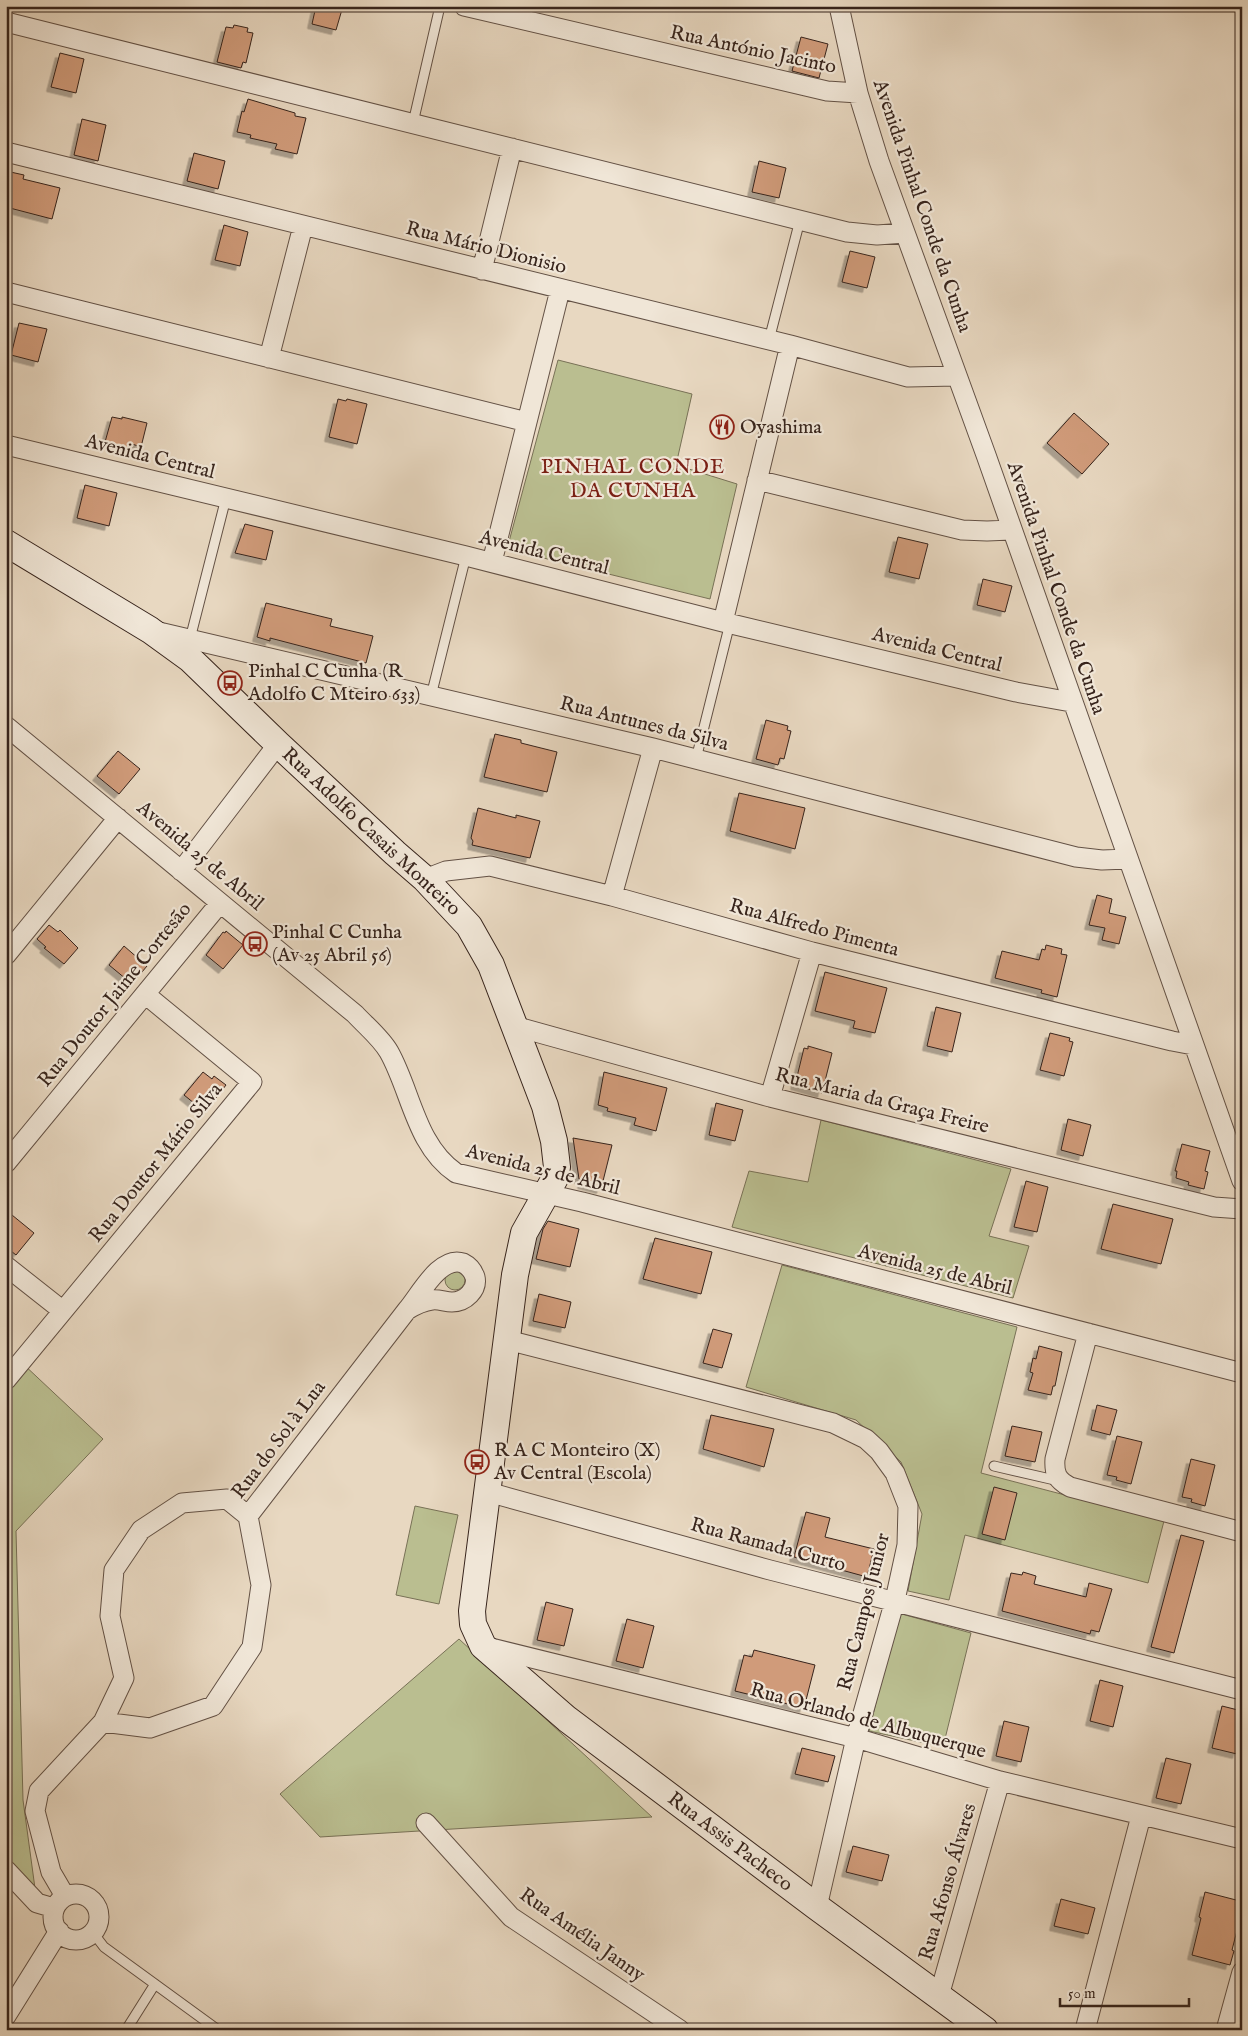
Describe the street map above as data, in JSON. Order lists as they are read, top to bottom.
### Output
{
  "streets": {
    "street": [
      "Rua António Jacinto",
      "Avenida Pinhal Conde da Cunha",
      "Rua Mário Dionisio",
      "Avenida Central",
      "Rua Antunes da Silva",
      "Rua Adolfo Casais Monteiro",
      "Avenida 25 de Abril",
      "Rua Alfredo Pimenta",
      "Rua Doutor Jaime Cortesão",
      "Rua Maria da Graça Freire",
      "Rua Doutor Mário Silva",
      "Rua do Sol à Lua",
      "Rua Ramada Curto",
      "Rua Campos Junior",
      "Rua Orlando de Albuquerque",
      "Rua Assis Pacheco",
      "Rua Afonso Álvares",
      "Rua Amélia Janny"
    ]
  },
  "crossings": [
    ["Rua António Jacinto", "Avenida Pinhal Conde da Cunha"],
    ["Avenida Pinhal Conde da Cunha", "Rua Mário Dionisio"],
    ["Avenida Pinhal Conde da Cunha", "Avenida Central"],
    ["Avenida Pinhal Conde da Cunha", "Rua Antunes da Silva"],
    ["Avenida Pinhal Conde da Cunha", "Rua Alfredo Pimenta"],
    ["Rua Antunes da Silva", "Rua Adolfo Casais Monteiro"],
    ["Rua Adolfo Casais Monteiro", "Avenida 25 de Abril"],
    ["Rua Adolfo Casais Monteiro", "Rua Alfredo Pimenta"],
    ["Rua Adolfo Casais Monteiro", "Rua Maria da Graça Freire"],
    ["Rua Adolfo Casais Monteiro", "Rua Ramada Curto"],
    ["Rua Adolfo Casais Monteiro", "Rua Campos Junior"],
    ["Rua Adolfo Casais Monteiro", "Rua Orlando de Albuquerque"],
    ["Rua Adolfo Casais Monteiro", "Rua Assis Pacheco"],
    ["Avenida 25 de Abril", "Rua Doutor Jaime Cortesão"],
    ["Rua Doutor Jaime Cortesão", "Rua Doutor Mário Silva"],
    ["Rua Ramada Curto", "Rua Campos Junior"],
    ["Rua Campos Junior", "Rua Orlando de Albuquerque"],
    ["Rua Campos Junior", "Rua Assis Pacheco"],
    ["Rua Orlando de Albuquerque", "Rua Assis Pacheco"],
    ["Rua Orlando de Albuquerque", "Rua Afonso Álvares"],
    ["Rua Assis Pacheco", "Rua Afonso Álvares"]
  ],
  "districts": ["PINHAL CONDE DA CUNHA"],
  "places": {
    "restaurant": ["Oyashima"],
    "bus stop": ["Pinhal C Cunha (R Adolfo C Mteiro 633)", "Pinhal C Cunha (Av 25 Abril 56)", "R A C Monteiro (X) Av Central (Escola)"]
  },
  "scale_bar": "50 m"
}
